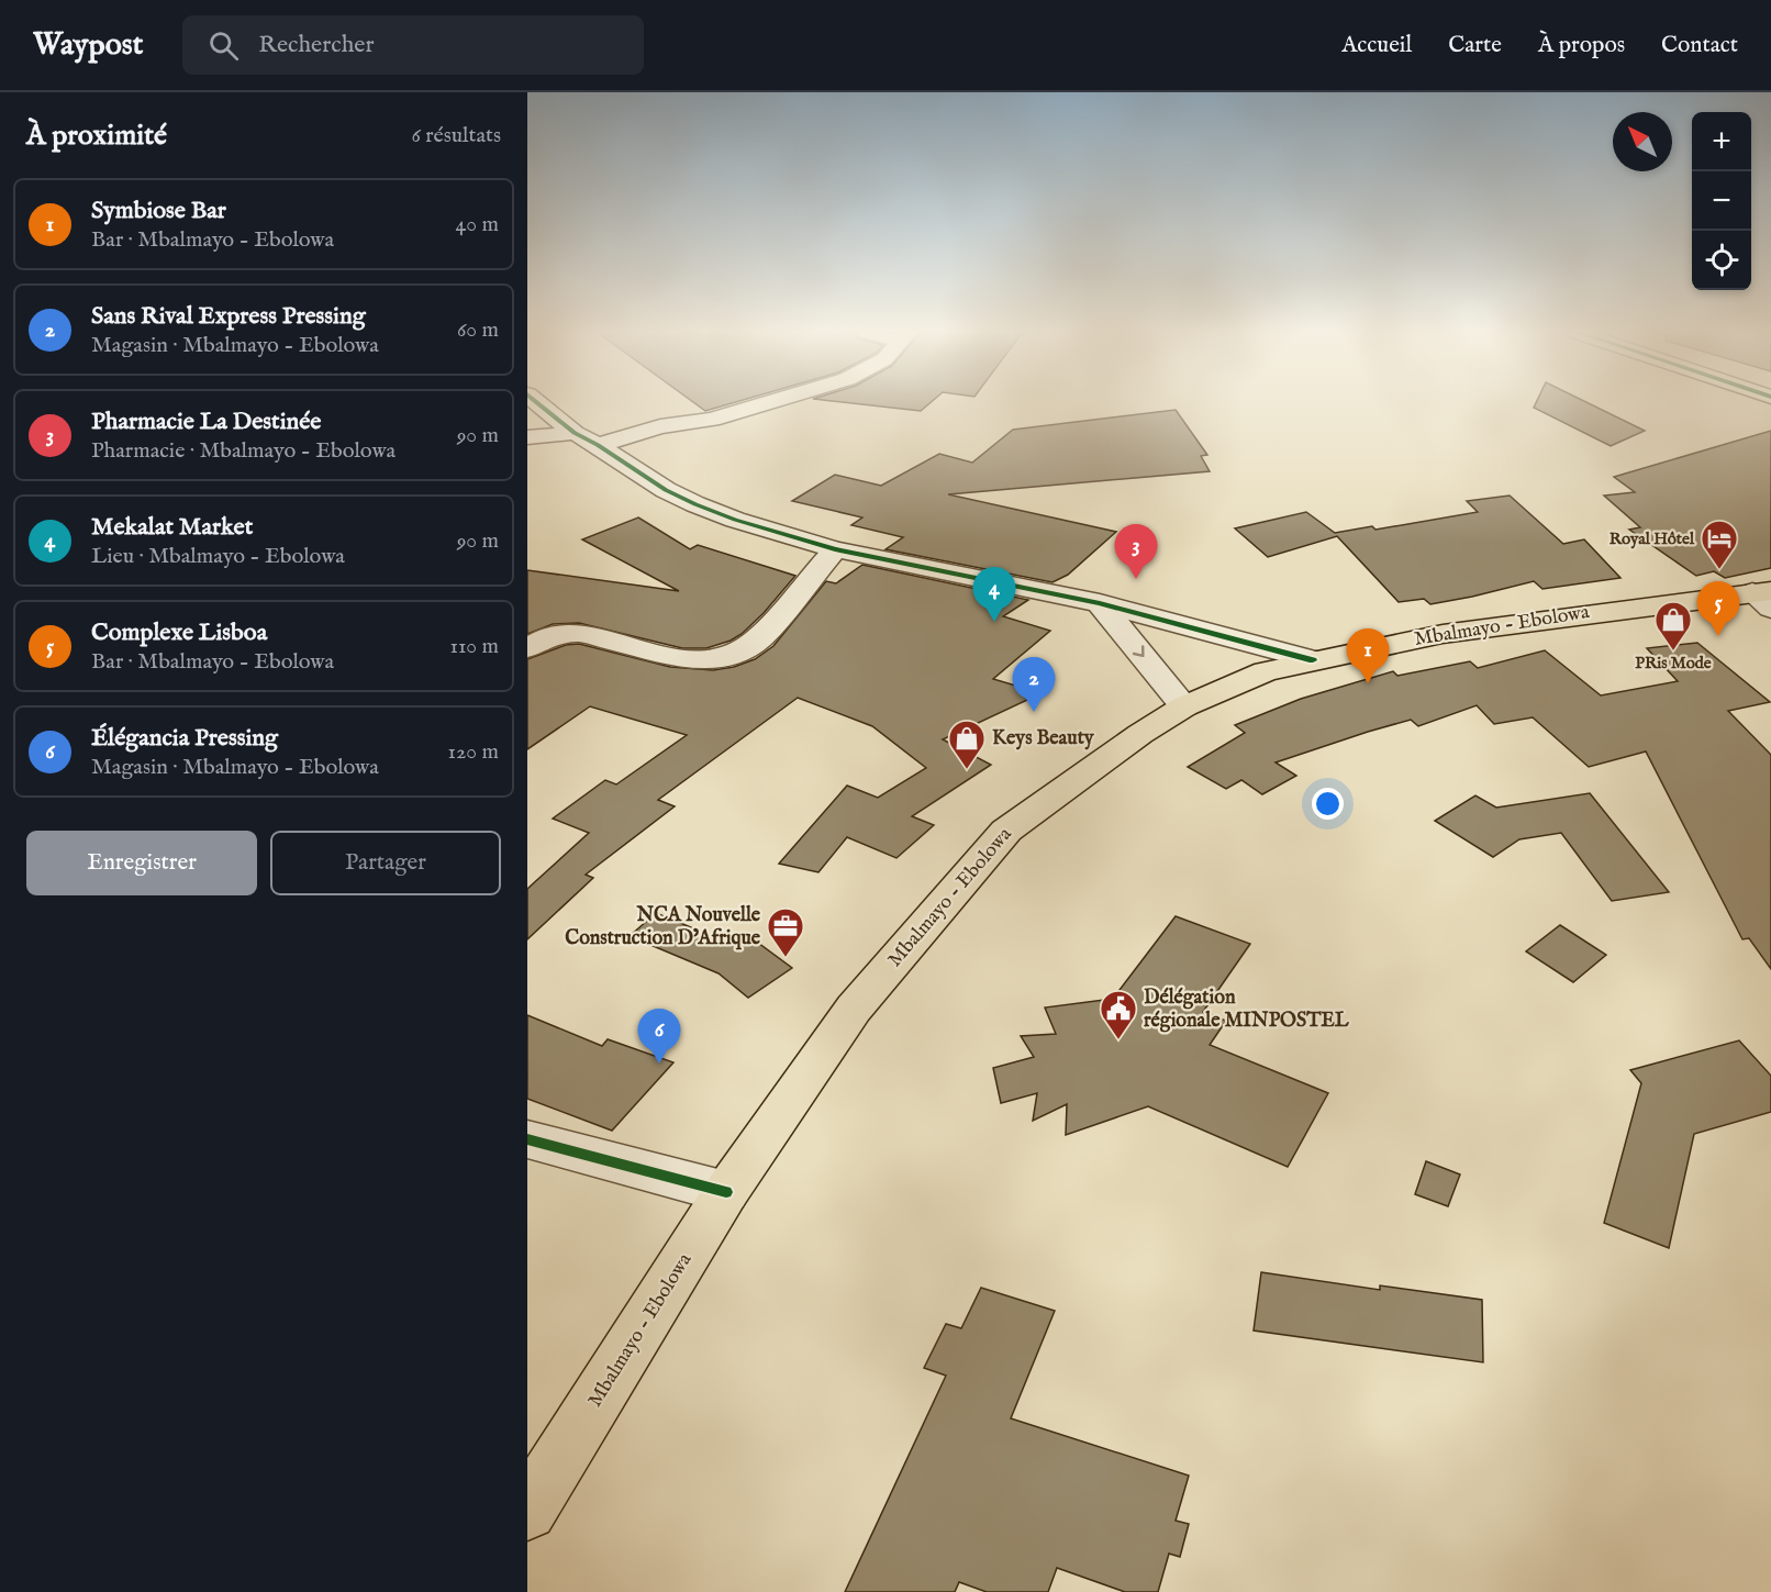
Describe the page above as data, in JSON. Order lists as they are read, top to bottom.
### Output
{
  "streets": {
    "highway": ["Mbalmayo - Ebolowa"]
  },
  "places": {
    "hotel": ["Royal Hôtel"],
    "shop": ["PRis Mode", "Keys Beauty"],
    "office": ["NCA Nouvelle Construction D’Afrique"],
    "public building": ["Délégation régionale MINPOSTEL"]
  },
  "north": "top left",
  "page": {
    "header": "Waypost",
    "search": "Rechercher",
    "nav": [
      "Accueil",
      "Carte",
      "À propos",
      "Contact"
    ],
    "heading": ["À proximité", "6 résultats"],
    "map_buttons": ["+", "−"],
    "list": [
      {
        "mark": "1",
        "name": "Symbiose Bar",
        "note": "Bar · Mbalmayo - Ebolowa",
        "value": "40 m"
      },
      {
        "mark": "2",
        "name": "Sans Rival Express Pressing",
        "note": "Magasin · Mbalmayo - Ebolowa",
        "value": "60 m"
      },
      {
        "mark": "3",
        "name": "Pharmacie La Destinée",
        "note": "Pharmacie · Mbalmayo - Ebolowa",
        "value": "90 m"
      },
      {
        "mark": "4",
        "name": "Mekalat Market",
        "note": "Lieu · Mbalmayo - Ebolowa",
        "value": "90 m"
      },
      {
        "mark": "5",
        "name": "Complexe Lisboa",
        "note": "Bar · Mbalmayo - Ebolowa",
        "value": "110 m"
      },
      {
        "mark": "6",
        "name": "Élégancia Pressing",
        "note": "Magasin · Mbalmayo - Ebolowa",
        "value": "120 m"
      }
    ],
    "pins": [
      "3",
      "4",
      "5",
      "1",
      "2",
      "6"
    ],
    "buttons": ["Enregistrer", "Partager"]
  }
}
